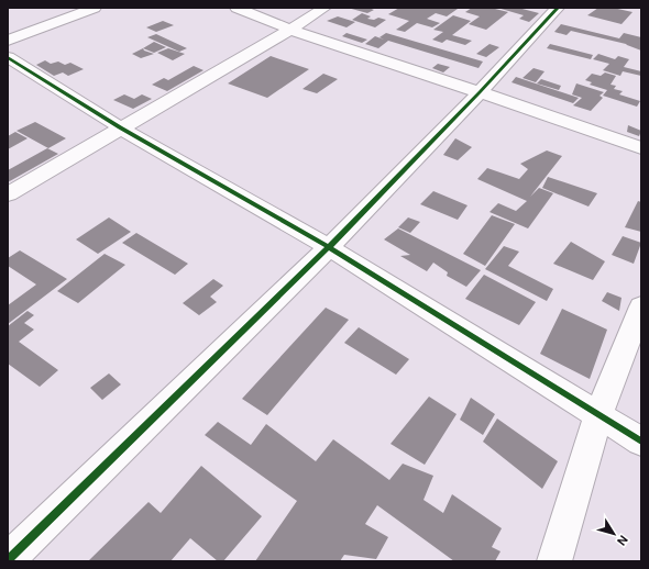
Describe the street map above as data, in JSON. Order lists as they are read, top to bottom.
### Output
{
  "north": "bottom right"
}
